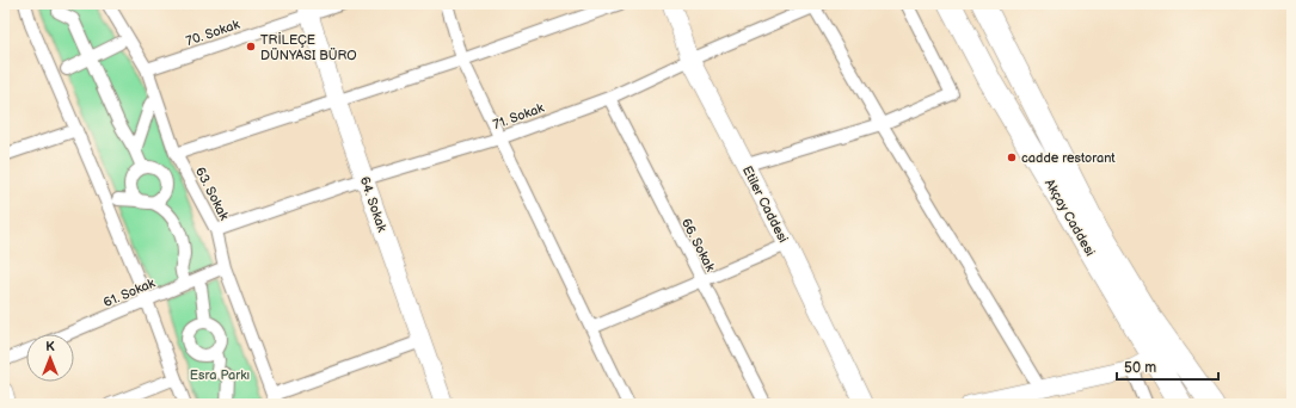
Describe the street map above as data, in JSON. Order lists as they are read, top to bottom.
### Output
{
  "streets": {
    "highway": ["Akçay Caddesi"],
    "street": [
      "70. Sokak",
      "71. Sokak",
      "63. Sokak",
      "64. Sokak",
      "Etiler Caddesi",
      "66. Sokak",
      "61. Sokak"
    ]
  },
  "crossings": [
    ["70. Sokak", "63. Sokak"],
    ["70. Sokak", "64. Sokak"],
    ["71. Sokak", "63. Sokak"],
    ["71. Sokak", "64. Sokak"],
    ["71. Sokak", "Etiler Caddesi"],
    ["71. Sokak", "66. Sokak"],
    ["63. Sokak", "61. Sokak"]
  ],
  "parks": ["Esra Parkı"],
  "places": ["TRİLEÇE DÜNYASI BÜRO", "cadde restorant"],
  "scale_bar": "50 m",
  "north": "top"
}
